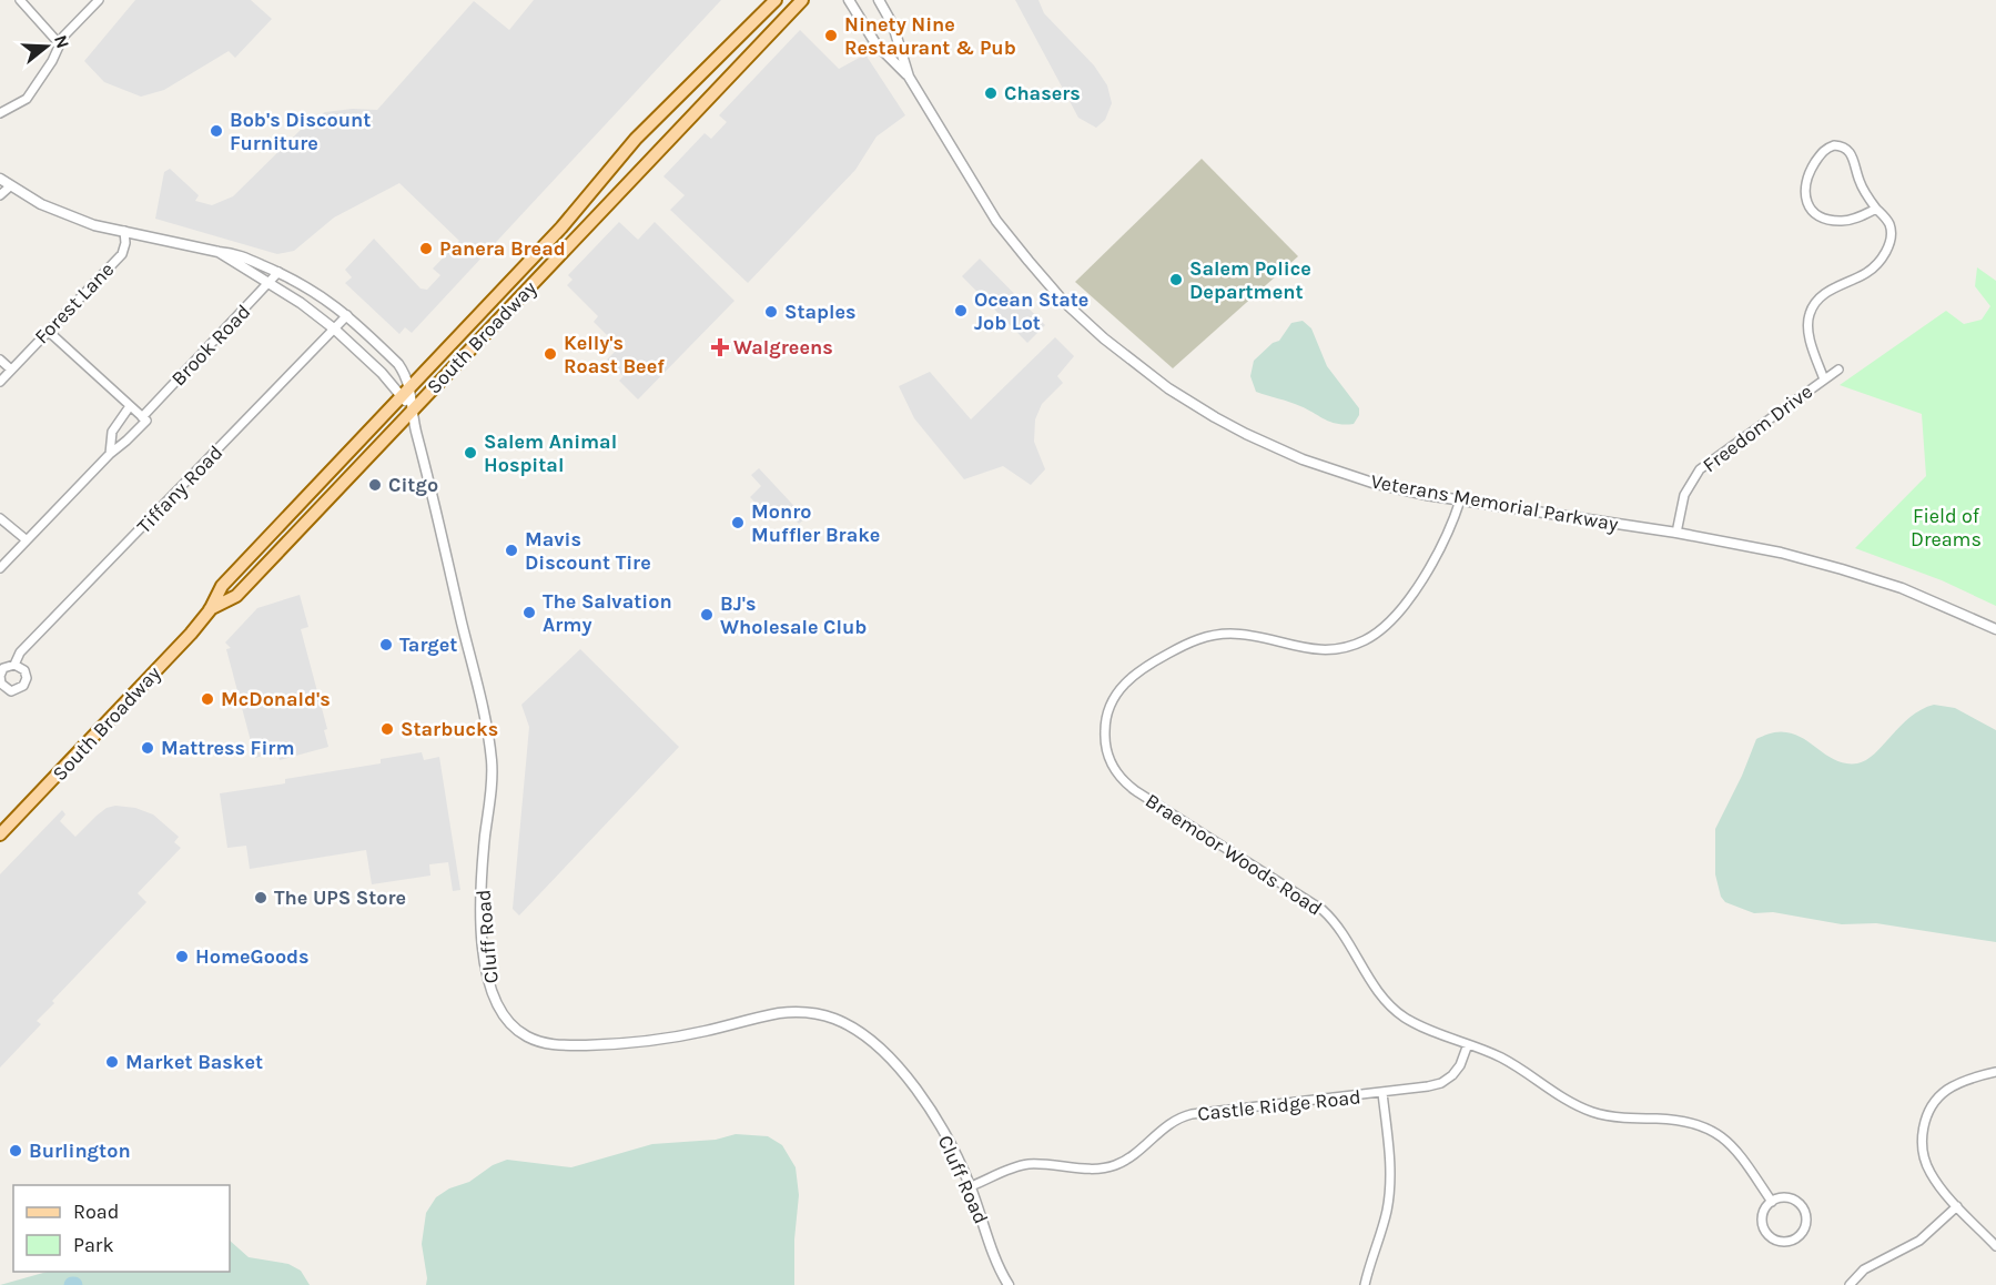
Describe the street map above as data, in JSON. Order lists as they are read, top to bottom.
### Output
{
  "streets": {
    "main road": ["South Broadway"],
    "street": [
      "Forest Lane",
      "Brook Road",
      "Freedom Drive",
      "Tiffany Road",
      "Veterans Memorial Parkway",
      "Braemoor Woods Road",
      "Cluff Road",
      "Castle Ridge Road"
    ]
  },
  "crossings": [
    ["South Broadway", "Cluff Road"],
    ["Freedom Drive", "Veterans Memorial Parkway"],
    ["Veterans Memorial Parkway", "Braemoor Woods Road"],
    ["Braemoor Woods Road", "Castle Ridge Road"],
    ["Cluff Road", "Castle Ridge Road"]
  ],
  "parks": ["Field of Dreams"],
  "places": {
    "other": [
      "Ninety Nine Restaurant & Pub",
      "Chasers",
      "Bob's Discount Furniture",
      "Panera Bread",
      "Salem Police Department",
      "Ocean State Job Lot",
      "Staples",
      "Kelly's Roast Beef",
      "Salem Animal Hospital",
      "Citgo",
      "Monro Muffler Brake",
      "Mavis Discount Tire",
      "The Salvation Army",
      "BJ's Wholesale Club",
      "Target",
      "McDonald's",
      "Starbucks",
      "Mattress Firm",
      "The UPS Store",
      "HomeGoods",
      "Market Basket",
      "Burlington"
    ],
    "health": ["Walgreens"]
  },
  "legend": ["Road", "Park"],
  "north": "right"
}
